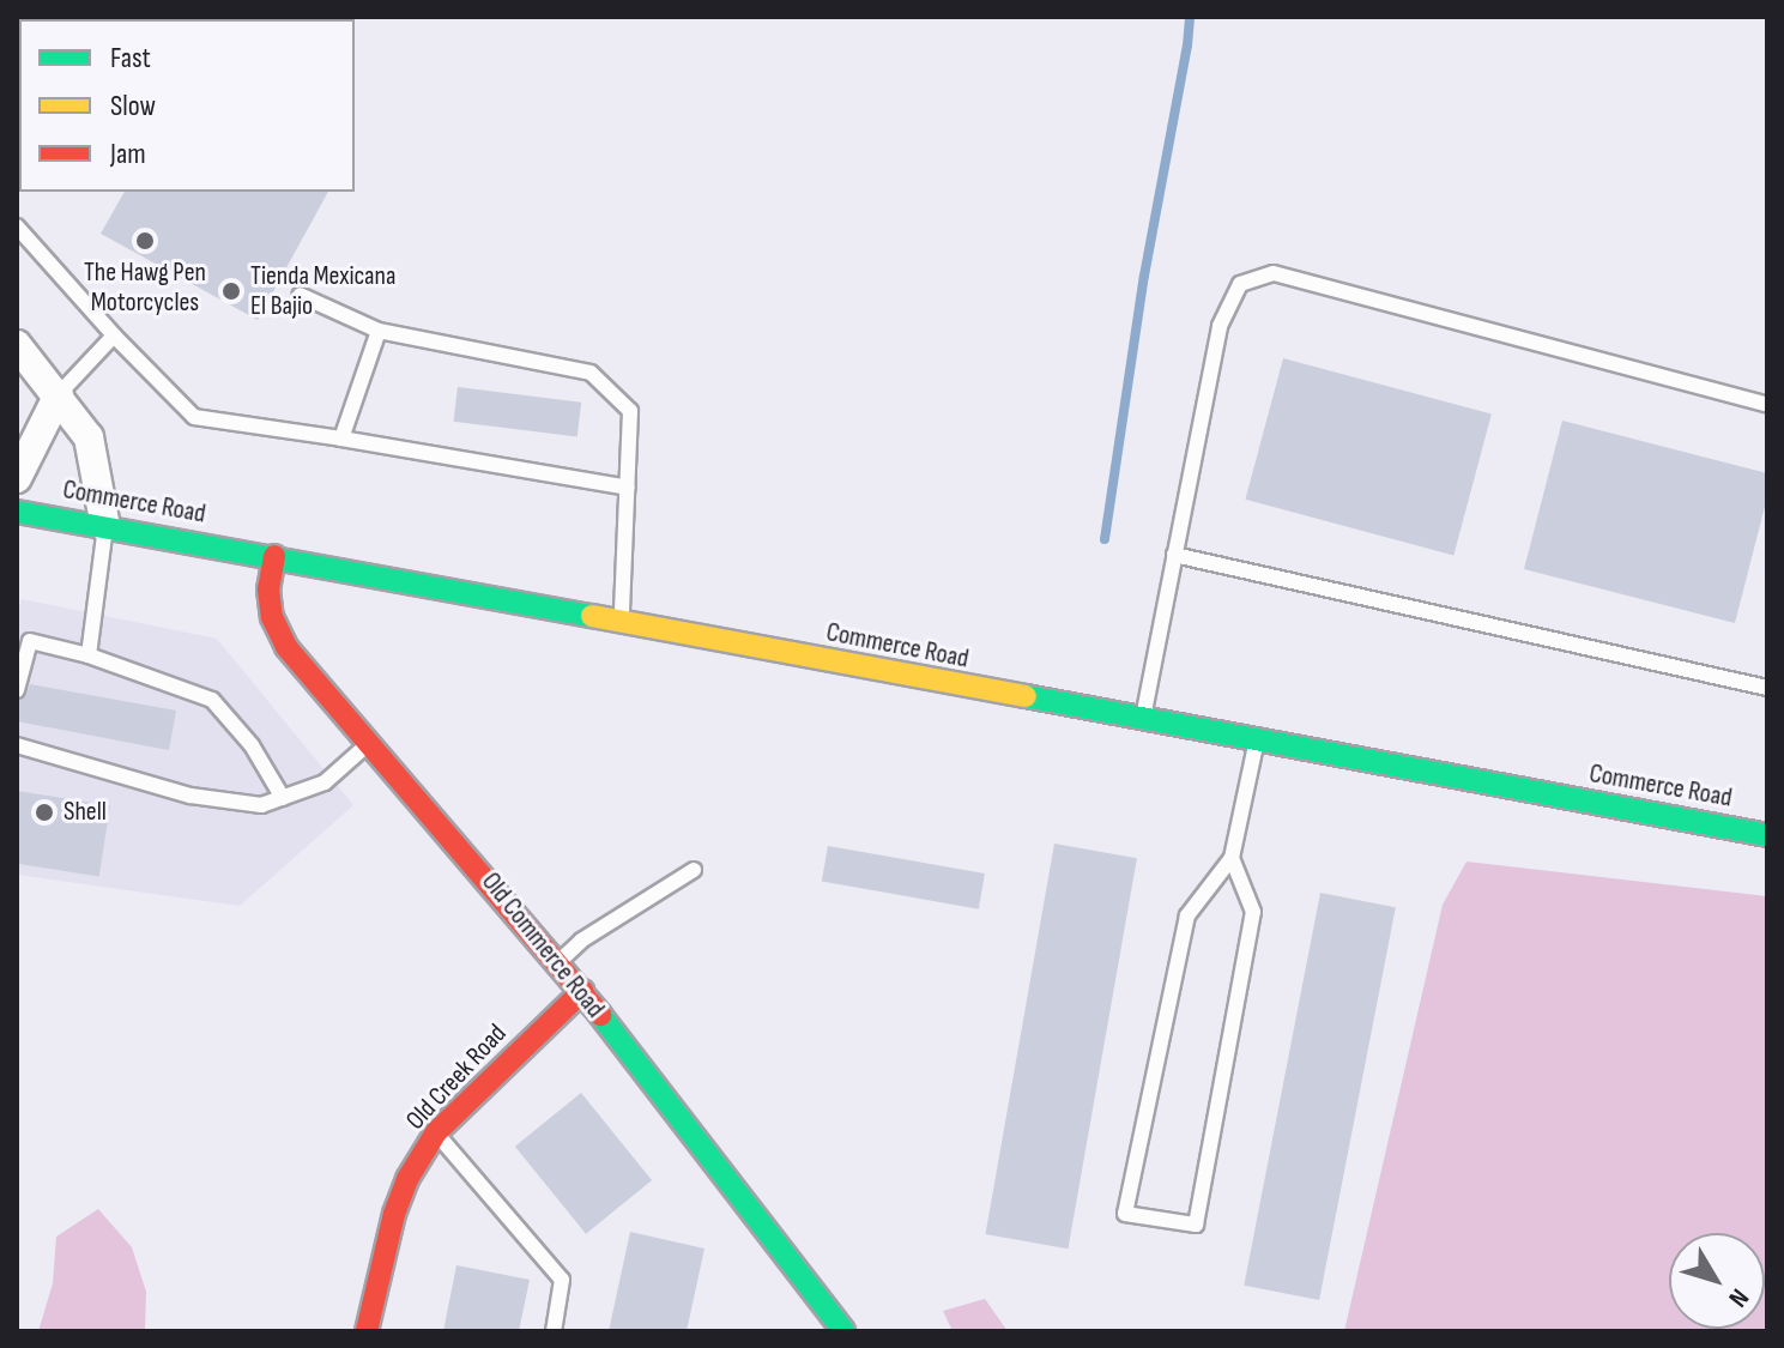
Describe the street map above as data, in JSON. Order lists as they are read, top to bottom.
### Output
{
  "streets": {
    "main road": ["Commerce Road", "Old Commerce Road", "Old Creek Road"]
  },
  "crossings": [
    ["Commerce Road", "Old Commerce Road"],
    ["Old Commerce Road", "Old Creek Road"]
  ],
  "places": ["The Hawg Pen Motorcycles", "Tienda Mexicana El Bajio", "Shell"],
  "legend": ["Fast", "Slow", "Jam"],
  "north": "bottom right"
}
